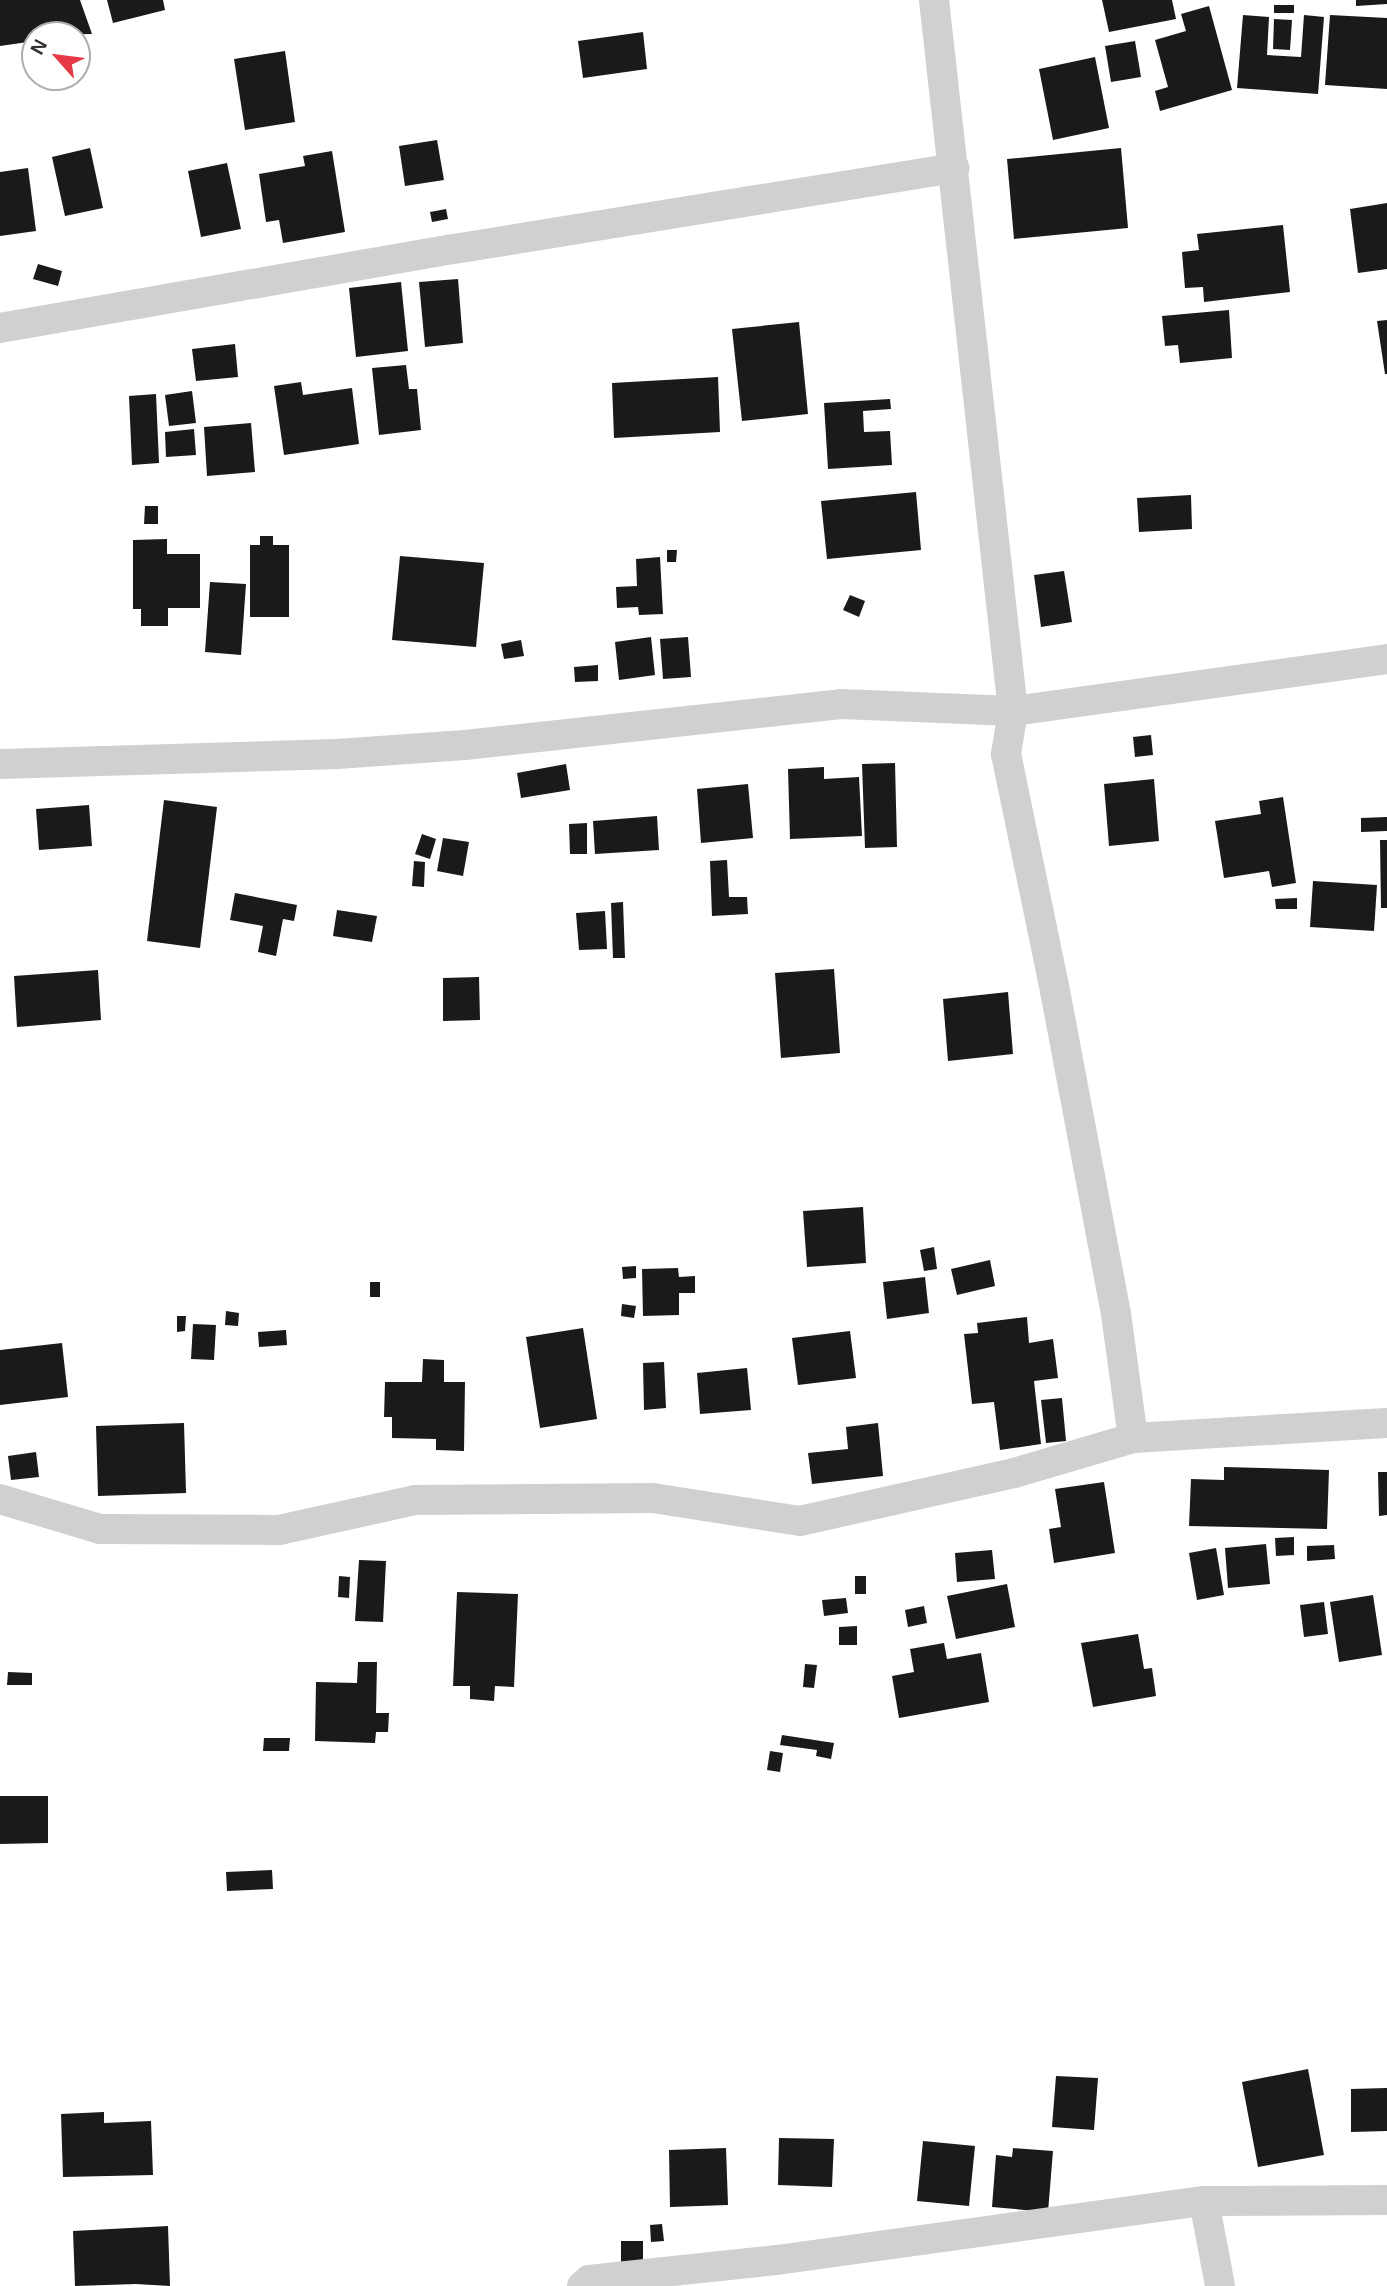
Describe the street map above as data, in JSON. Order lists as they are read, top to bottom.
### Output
{
  "north": "top left"
}
